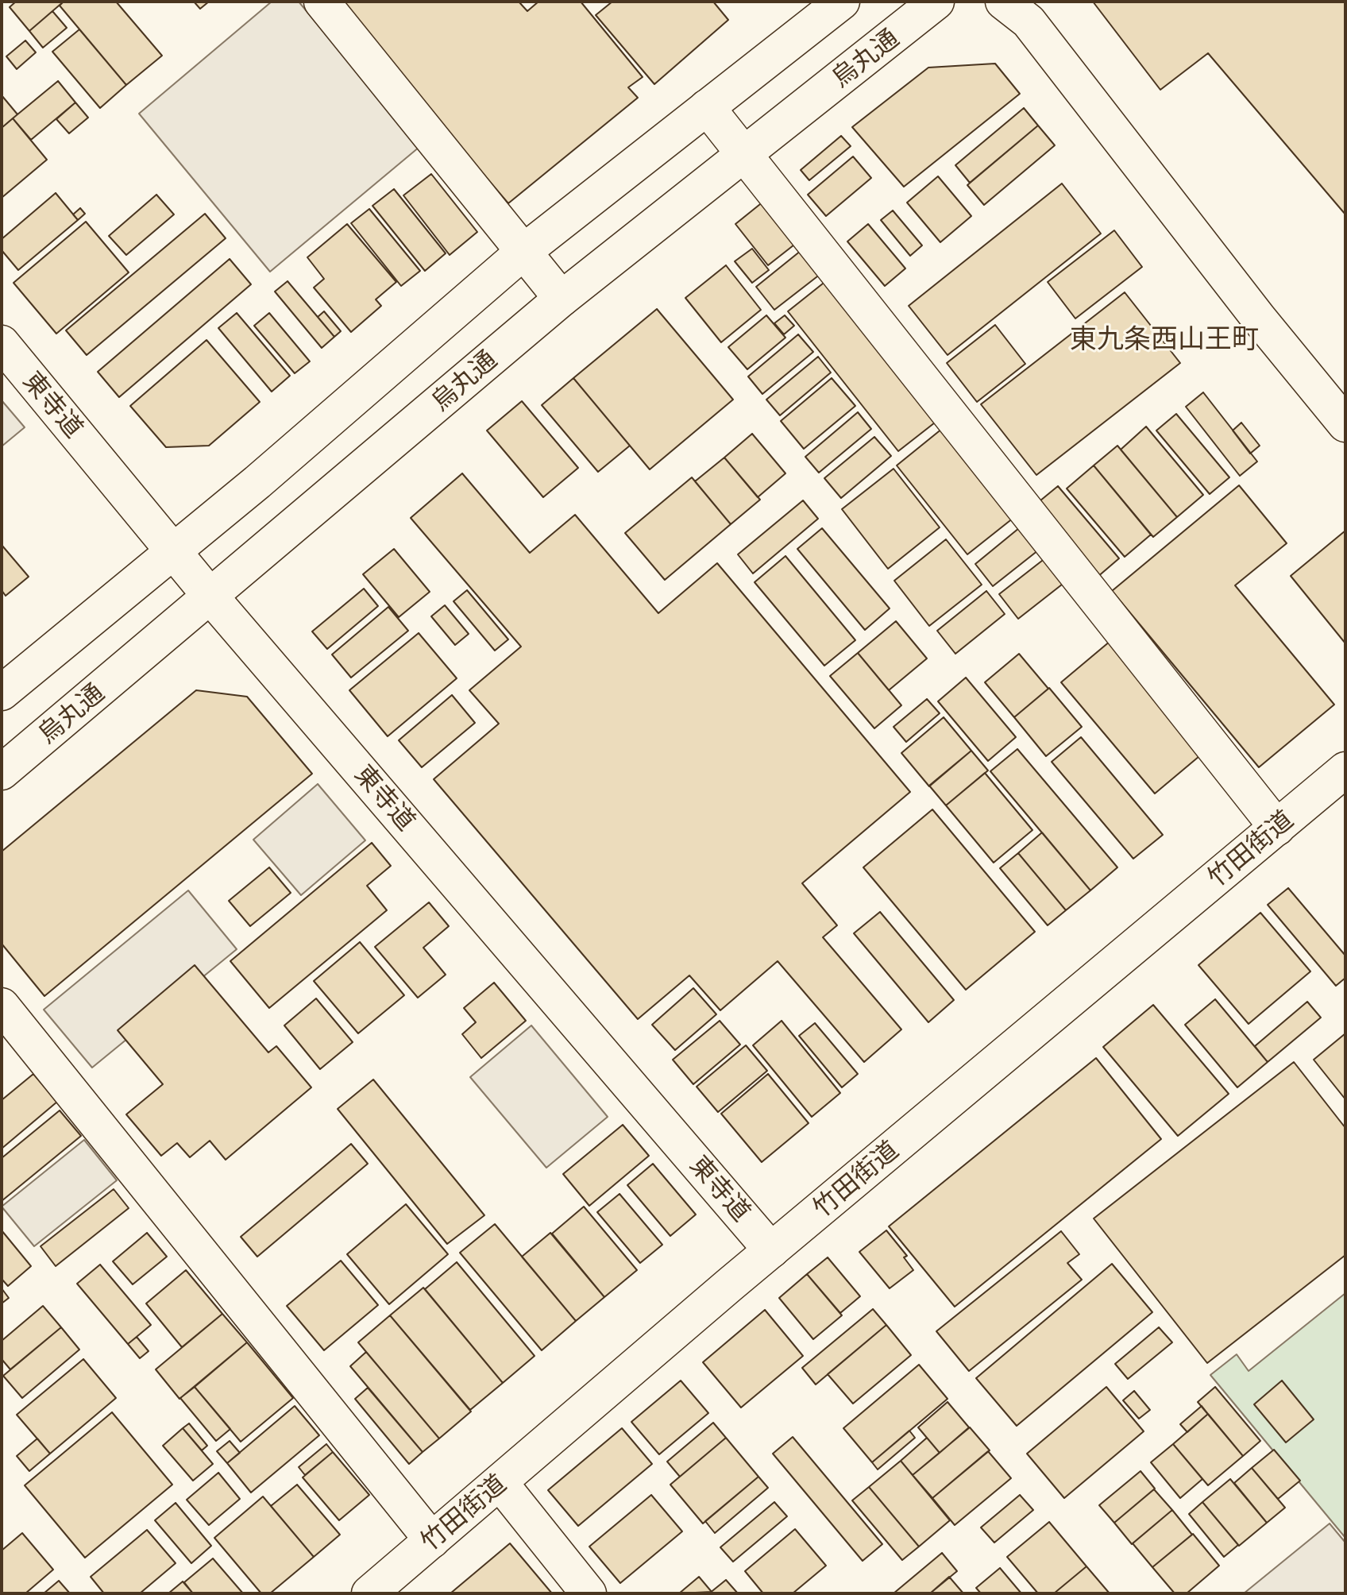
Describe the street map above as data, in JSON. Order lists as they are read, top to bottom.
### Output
{
  "streets": {
    "street": ["烏丸通", "東寺道", "竹田街道"]
  },
  "crossings": [
    ["烏丸通", "東寺道"],
    ["東寺道", "竹田街道"]
  ],
  "districts": ["東九条西山王町"]
}
